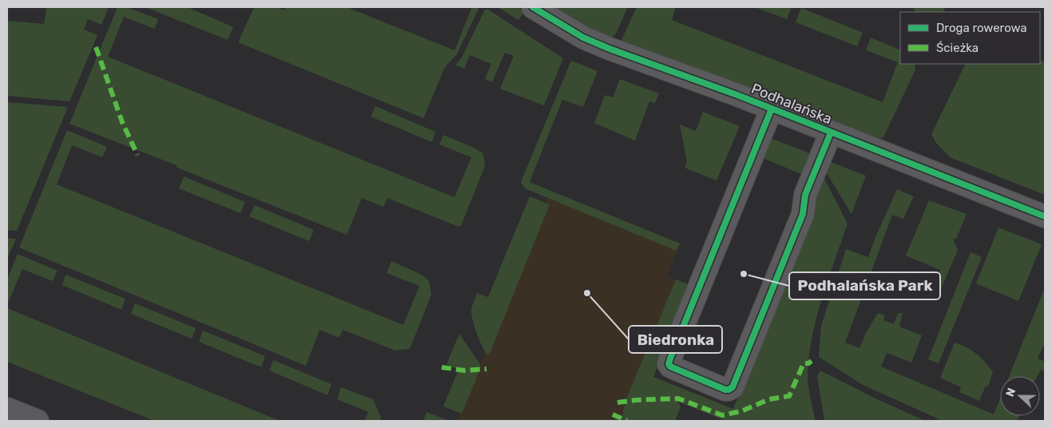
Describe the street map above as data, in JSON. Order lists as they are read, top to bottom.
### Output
{
  "streets": {
    "street": ["Podhalańska"]
  },
  "places": ["Podhalańska Park", "Biedronka"],
  "legend": ["Droga rowerowa", "Ścieżka"],
  "north": "left"
}
